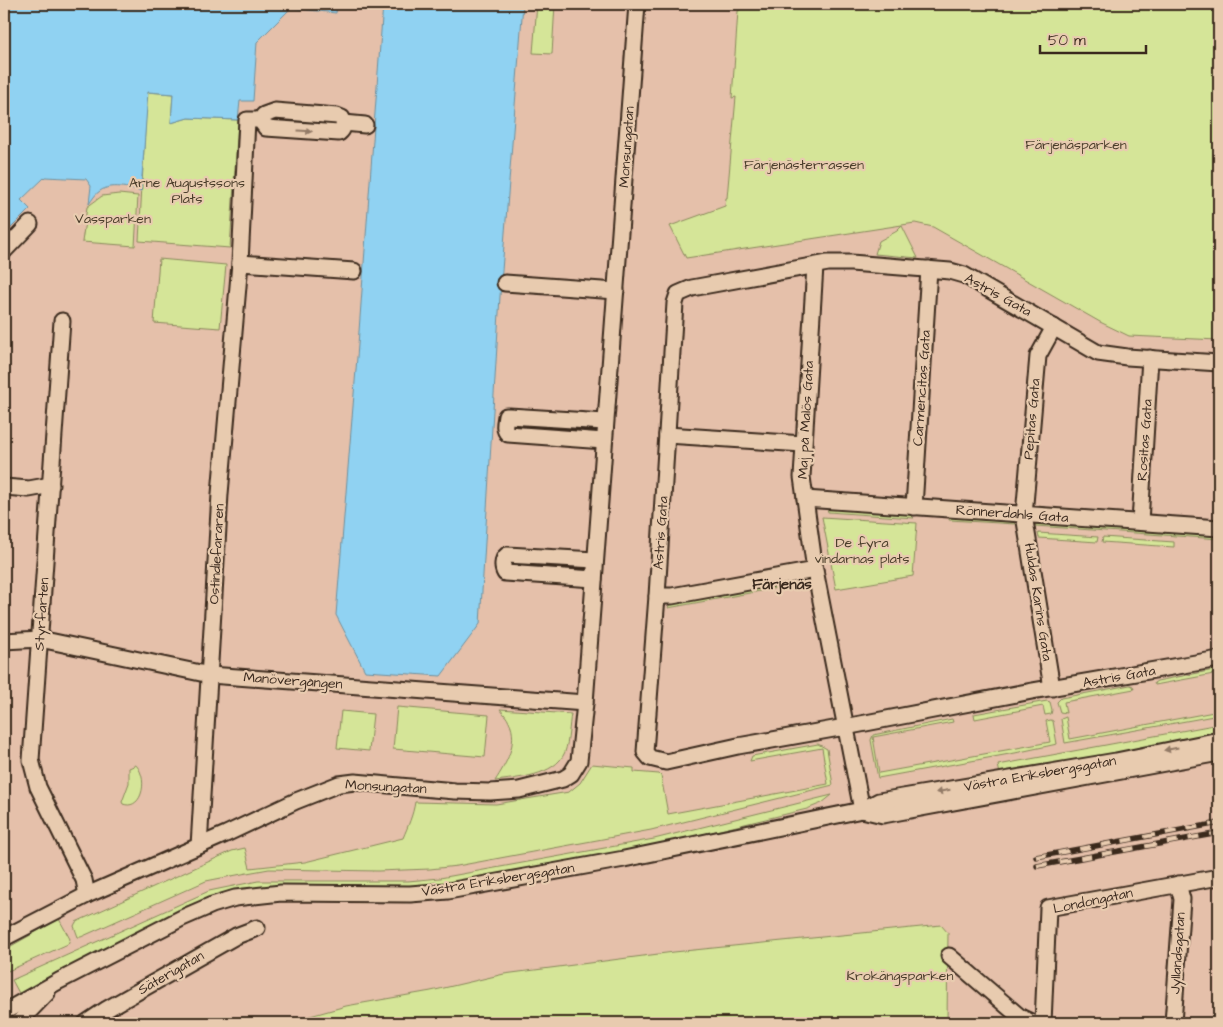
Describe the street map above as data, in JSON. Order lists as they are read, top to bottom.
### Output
{
  "streets": {
    "street": [
      "Monsungatan",
      "Astris Gata",
      "Carmencitas Gata",
      "Pepitas Gata",
      "Maj på Malös Gata",
      "Rositas Gata",
      "Rönnerdahls Gata",
      "Ostindiefararen",
      "Huldas Karins Gata",
      "Styrfarten",
      "Manövergången",
      "Västra Eriksbergsgatan",
      "Londongatan",
      "Jyllandsgatan",
      "Säterigatan"
    ]
  },
  "crossings": [
    ["Monsungatan", "Ostindiefararen"],
    ["Monsungatan", "Styrfarten"],
    ["Monsungatan", "Manövergången"],
    ["Astris Gata", "Carmencitas Gata"],
    ["Astris Gata", "Pepitas Gata"],
    ["Astris Gata", "Maj på Malös Gata"],
    ["Astris Gata", "Rositas Gata"],
    ["Astris Gata", "Huldas Karins Gata"],
    ["Carmencitas Gata", "Rönnerdahls Gata"],
    ["Pepitas Gata", "Rönnerdahls Gata"],
    ["Pepitas Gata", "Huldas Karins Gata"],
    ["Maj på Malös Gata", "Rönnerdahls Gata"],
    ["Maj på Malös Gata", "Västra Eriksbergsgatan"],
    ["Rositas Gata", "Rönnerdahls Gata"],
    ["Rönnerdahls Gata", "Huldas Karins Gata"],
    ["Ostindiefararen", "Manövergången"],
    ["Styrfarten", "Manövergången"],
    ["Londongatan", "Jyllandsgatan"]
  ],
  "districts": ["Färjenäs"],
  "parks": [
    "Färjenäsparken",
    "Färjenästerrassen",
    "Arne Augustssons Plats",
    "Vassparken",
    "De fyra vindarnas plats",
    "Krokängsparken"
  ],
  "scale_bar": "50 m"
}
